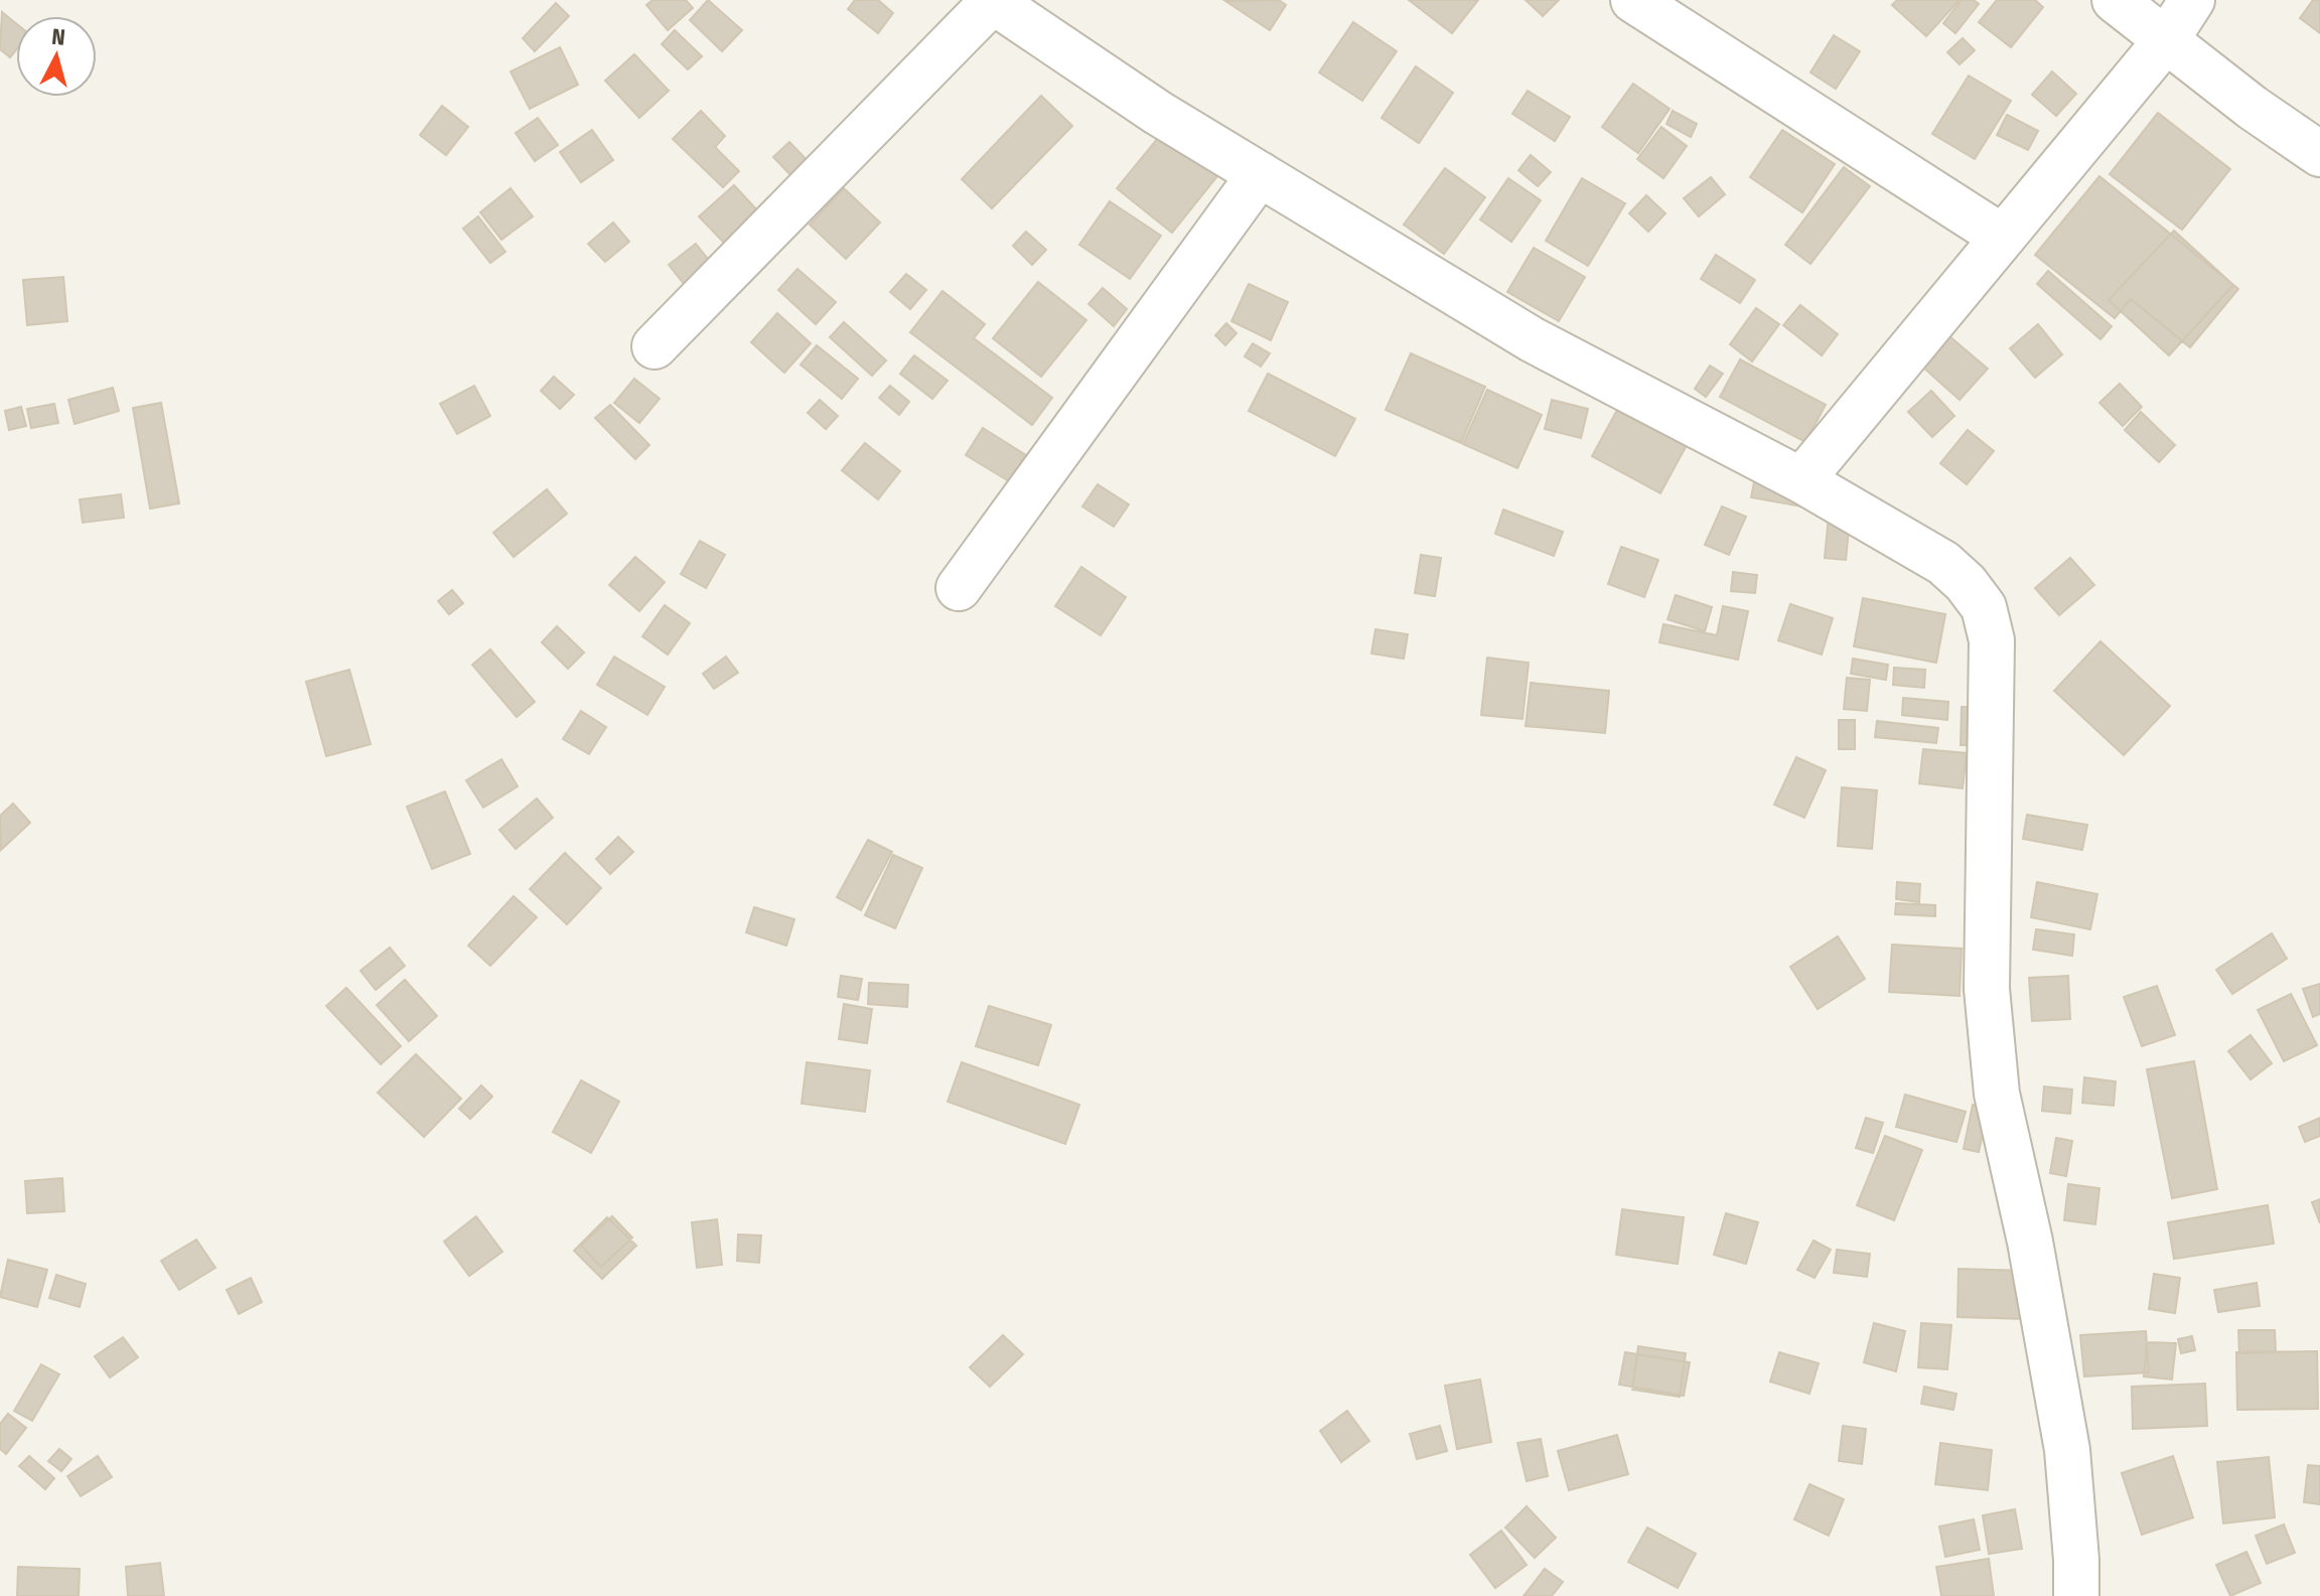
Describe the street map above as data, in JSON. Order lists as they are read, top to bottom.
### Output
{
  "north": "top"
}
